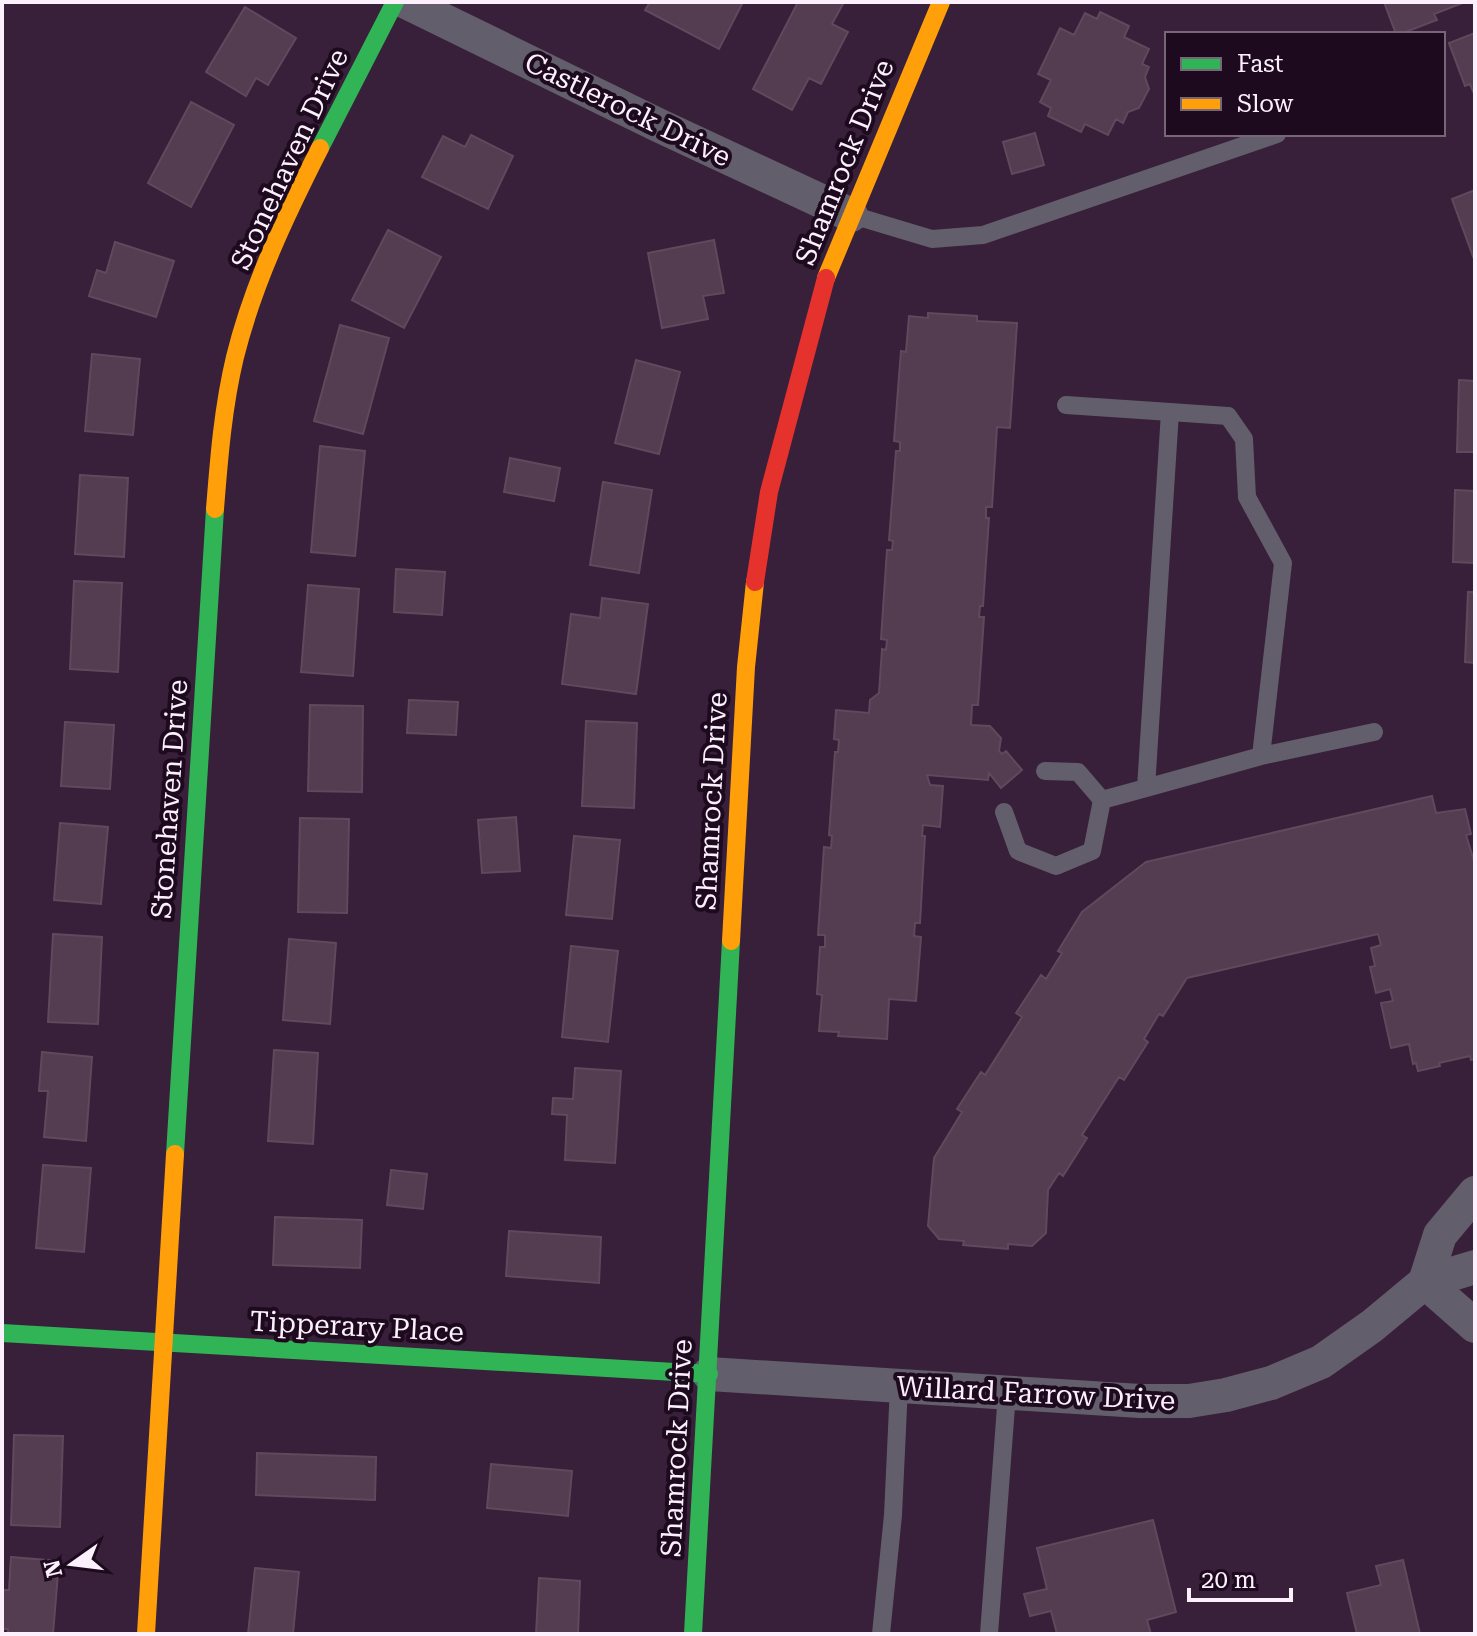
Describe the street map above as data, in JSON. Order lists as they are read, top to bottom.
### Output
{
  "streets": {
    "street": [
      "Castlerock Drive",
      "Stonehaven Drive",
      "Shamrock Drive",
      "Tipperary Place",
      "Willard Farrow Drive"
    ]
  },
  "crossings": [
    ["Castlerock Drive", "Shamrock Drive"],
    ["Stonehaven Drive", "Tipperary Place"],
    ["Shamrock Drive", "Tipperary Place"],
    ["Shamrock Drive", "Willard Farrow Drive"],
    ["Tipperary Place", "Willard Farrow Drive"]
  ],
  "legend": ["Fast", "Slow"],
  "scale_bar": "20 m",
  "north": "left"
}
